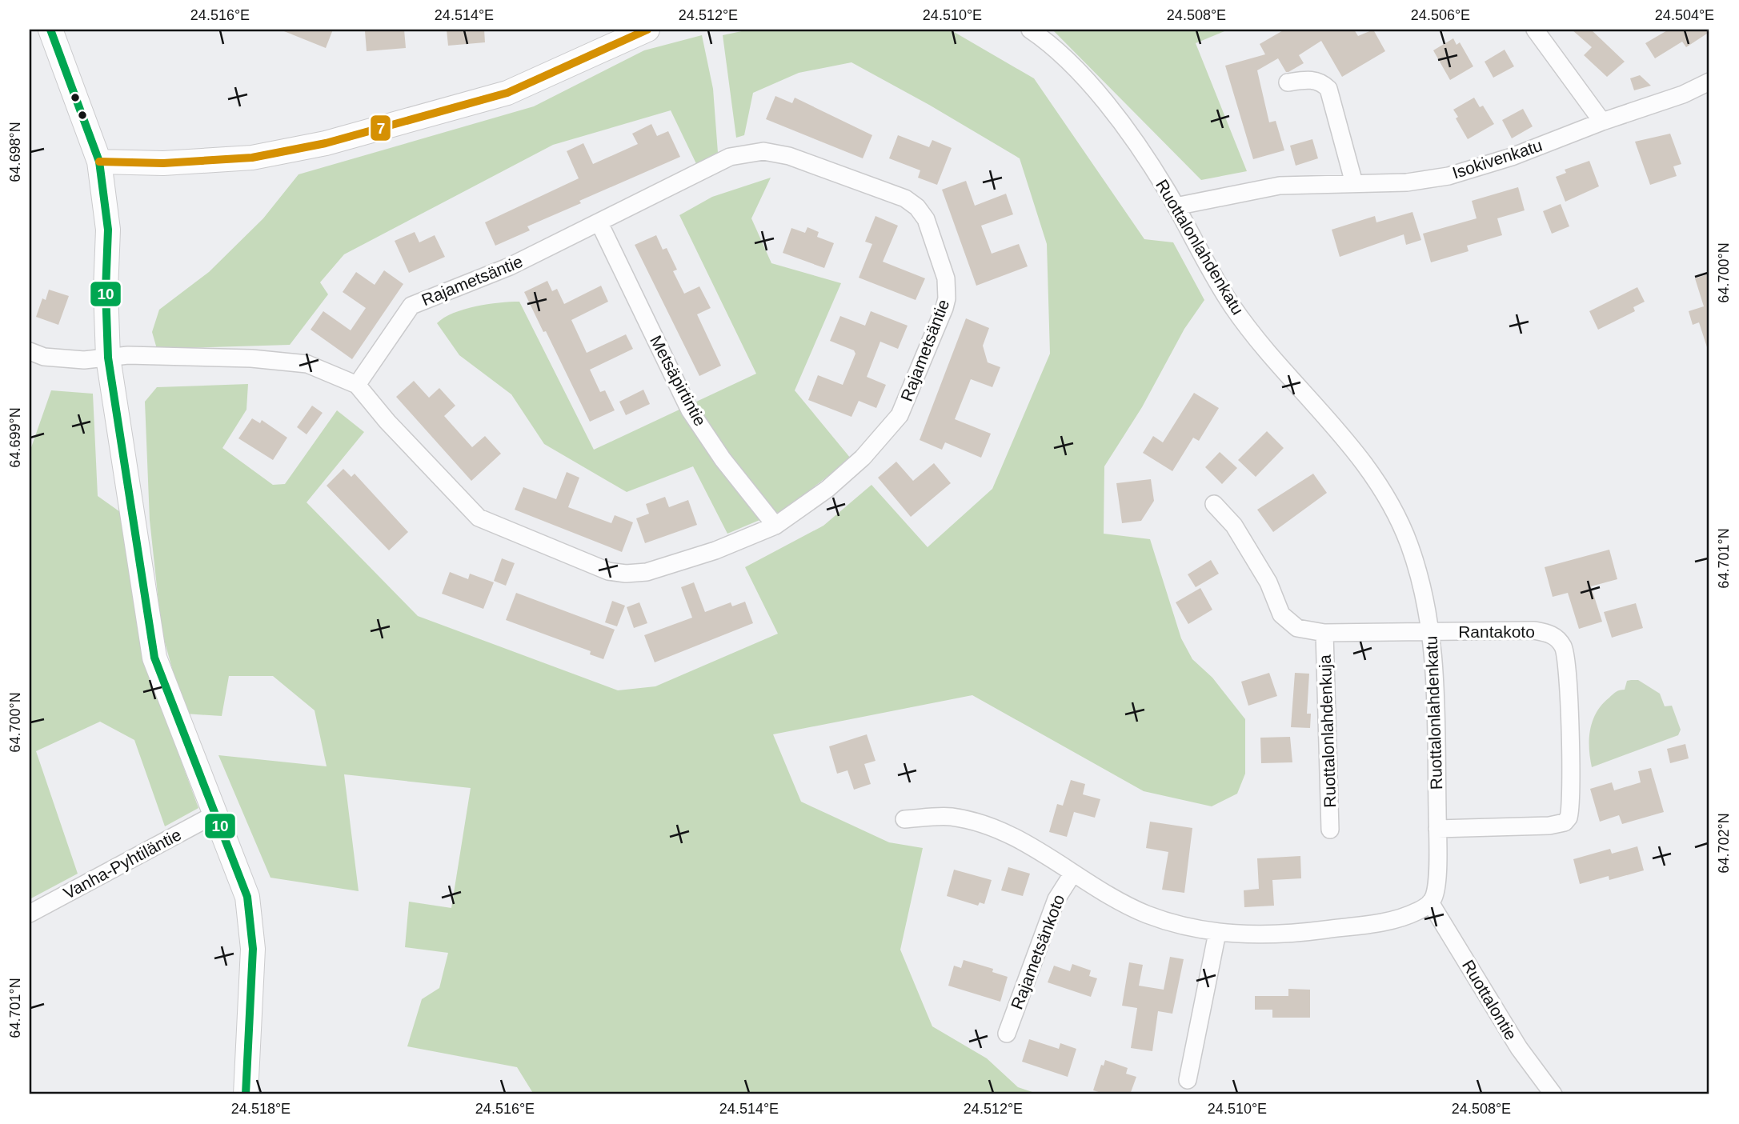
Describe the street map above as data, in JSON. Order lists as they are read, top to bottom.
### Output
{
  "streets": {
    "street": [
      "Isokivenkatu",
      "Ruottalonlahdenkatu",
      "Rajametsäntie",
      "Metsäpirtintie",
      "Rantakoto",
      "Ruottalonlahdenkuja",
      "Vanha-Pyhtiläntie",
      "Rajametsänkoto",
      "Ruottalontie"
    ]
  },
  "crossings": [
    ["Isokivenkatu", "Ruottalonlahdenkatu"],
    ["Ruottalonlahdenkatu", "Rantakoto"],
    ["Ruottalonlahdenkatu", "Ruottalontie"],
    ["Rajametsäntie", "Metsäpirtintie"],
    ["Rantakoto", "Ruottalonlahdenkuja"]
  ],
  "lines": ["transit line 10", "transit line 7"],
  "coordinates": [
    "24.516°E",
    "24.514°E",
    "24.512°E",
    "24.510°E",
    "24.508°E",
    "24.506°E",
    "24.504°E",
    "64.698°N",
    "64.700°N",
    "64.699°N",
    "64.701°N",
    "64.702°N",
    "24.518°E"
  ]
}
